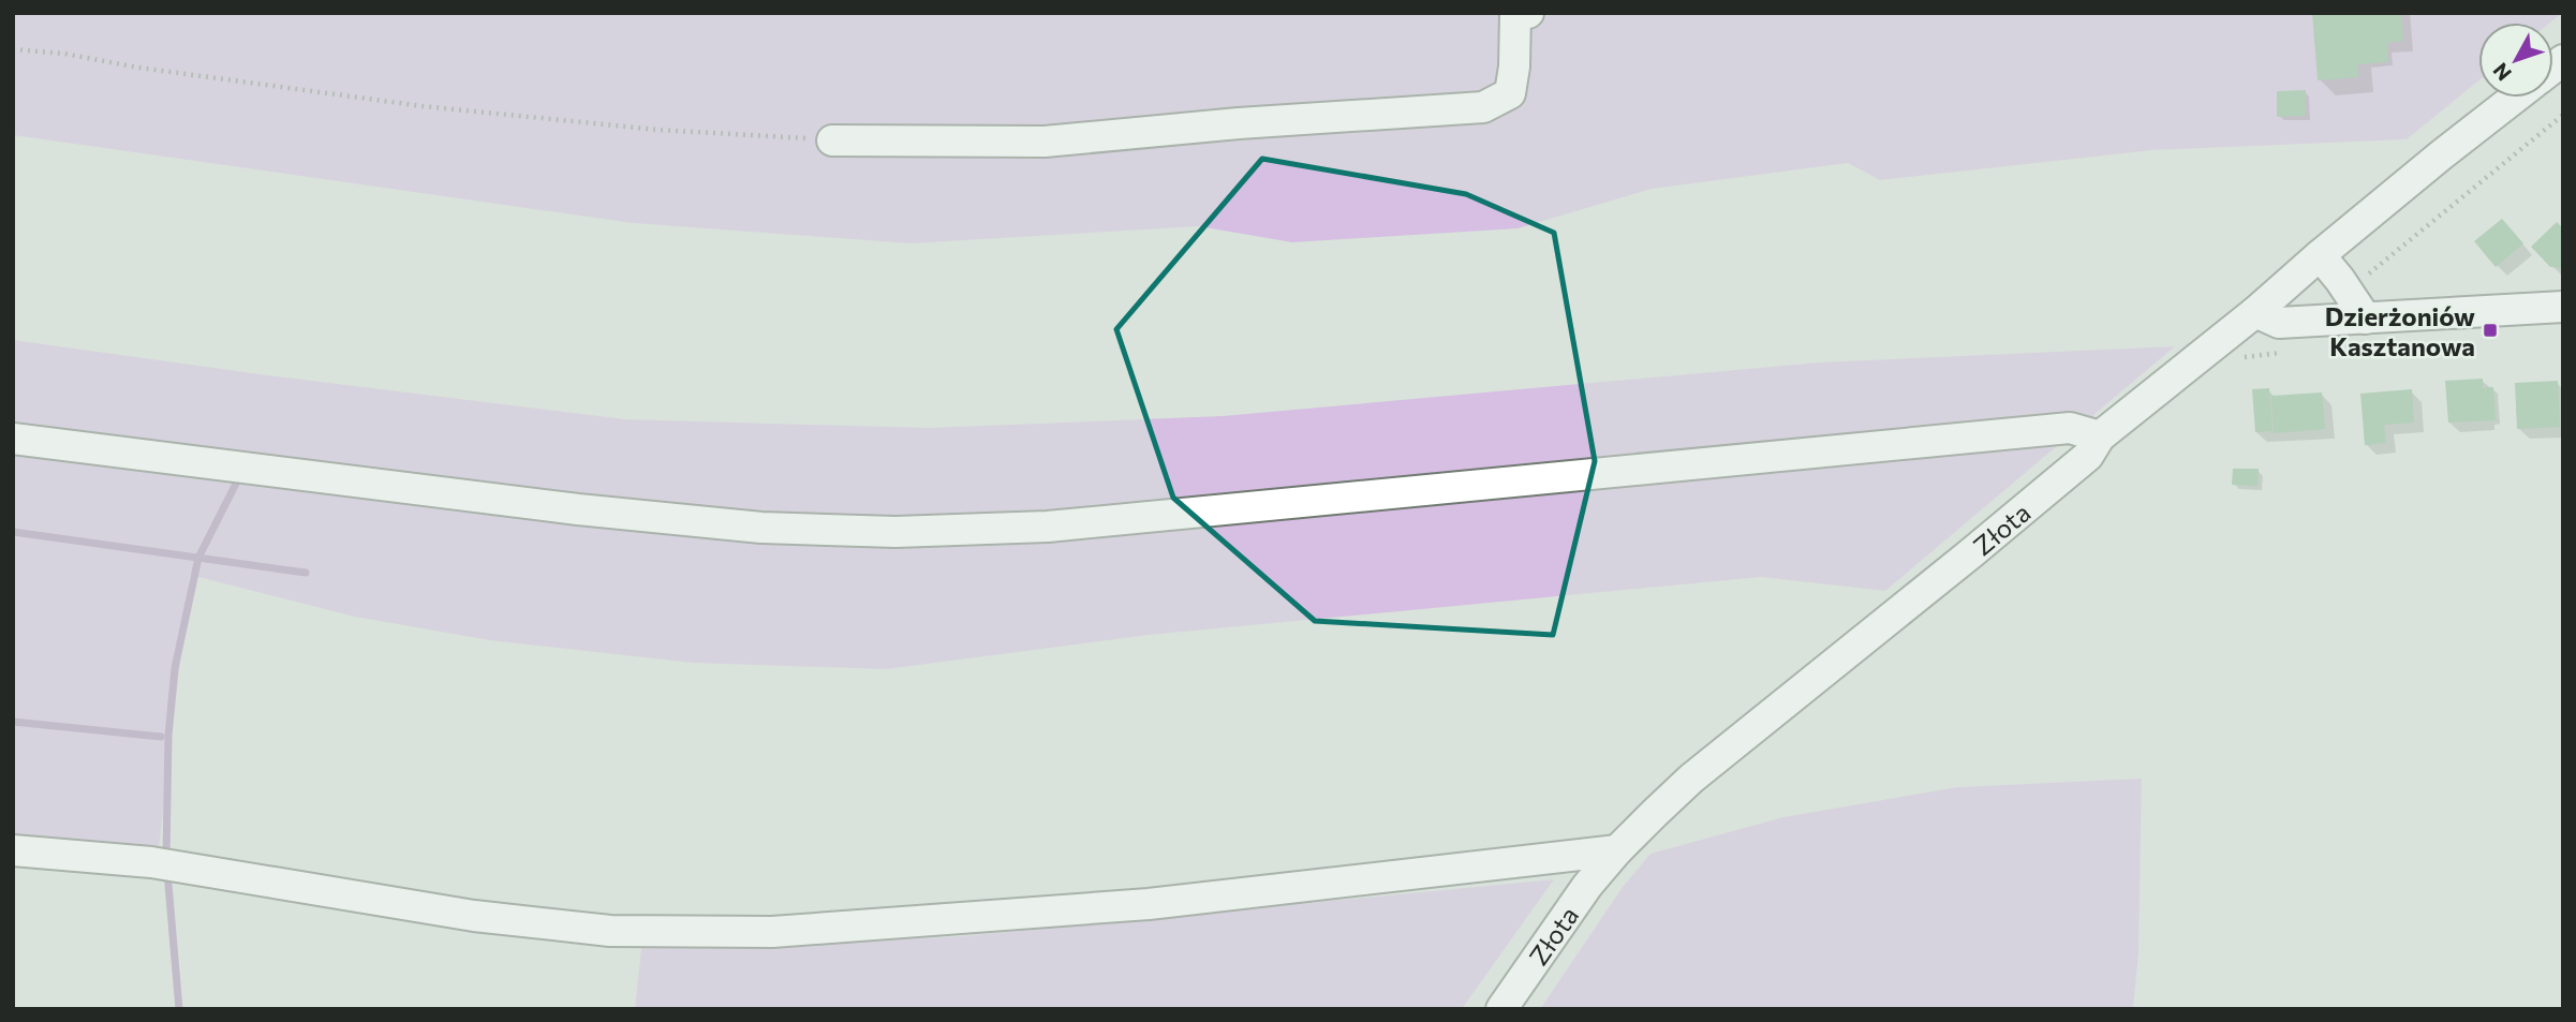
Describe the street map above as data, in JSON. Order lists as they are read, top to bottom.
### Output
{
  "streets": {
    "street": ["Złota"]
  },
  "places": {
    "transit": ["Dzierżoniów Kasztanowa"]
  },
  "north": "bottom left"
}
